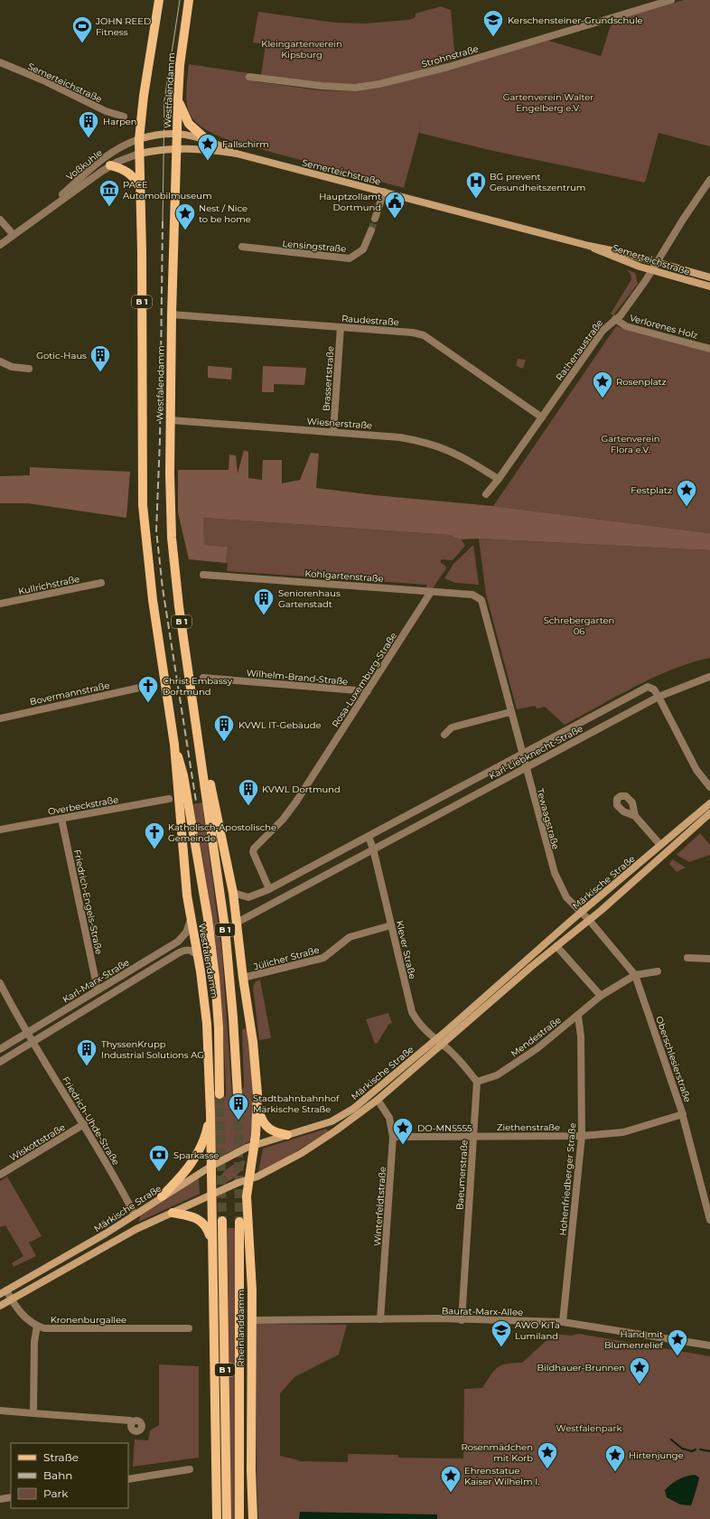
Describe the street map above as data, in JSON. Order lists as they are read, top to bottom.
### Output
{
  "streets": {
    "main road": [
      "Semerteichstraße",
      "Westfalendamm",
      "B 1",
      "Märkische Straße",
      "Rheinlanddamm"
    ],
    "street": [
      "Strohnstraße",
      "Voßkuhle",
      "Lensingstraße",
      "Raudestraße",
      "Verlorenes Holz",
      "Rathenaustraße",
      "Brassertstraße",
      "Wiesnerstraße",
      "Kohlgartenstraße",
      "Kullrichstraße",
      "Wilhelm-Brand-Straße",
      "Rosa-Luxemburg-Straße",
      "Bovermannstraße",
      "Karl-Liebknecht-Straße",
      "Overbeckstraße",
      "Tewaagstraße",
      "Friedrich-Engels-Straße",
      "Klever Straße",
      "Jülicher Straße",
      "Karl-Marx-Straße",
      "Mendestraße",
      "Oberschlesierstraße",
      "Friedrich-Uhde-Straße",
      "Ziethenstraße",
      "Wiskottstraße",
      "Baeumerstraße",
      "Hohenfriedberger Straße",
      "Winterfeldtstraße",
      "Baurat-Marx-Allee",
      "Kronenburgallee"
    ]
  },
  "crossings": [
    ["Semerteichstraße", "Westfalendamm"],
    ["Semerteichstraße", "Voßkuhle"],
    ["Semerteichstraße", "Rathenaustraße"],
    ["Westfalendamm", "Voßkuhle"],
    ["Westfalendamm", "Raudestraße"],
    ["Westfalendamm", "Wiesnerstraße"],
    ["Westfalendamm", "Karl-Liebknecht-Straße"],
    ["Westfalendamm", "Märkische Straße"],
    ["Westfalendamm", "Jülicher Straße"],
    ["Westfalendamm", "Karl-Marx-Straße"],
    ["Westfalendamm", "Rheinlanddamm"],
    ["Raudestraße", "Rathenaustraße"],
    ["Raudestraße", "Brassertstraße"],
    ["Verlorenes Holz", "Rathenaustraße"],
    ["Rathenaustraße", "Wiesnerstraße"],
    ["Brassertstraße", "Wiesnerstraße"],
    ["Kohlgartenstraße", "Rosa-Luxemburg-Straße"],
    ["Kohlgartenstraße", "Tewaagstraße"],
    ["Wilhelm-Brand-Straße", "Rosa-Luxemburg-Straße"],
    ["Rosa-Luxemburg-Straße", "Karl-Liebknecht-Straße"],
    ["Karl-Liebknecht-Straße", "Tewaagstraße"],
    ["Karl-Liebknecht-Straße", "Klever Straße"],
    ["Overbeckstraße", "Friedrich-Engels-Straße"],
    ["Tewaagstraße", "Märkische Straße"],
    ["Tewaagstraße", "Oberschlesierstraße"],
    ["Märkische Straße", "Klever Straße"],
    ["Märkische Straße", "Oberschlesierstraße"],
    ["Märkische Straße", "Friedrich-Uhde-Straße"],
    ["Märkische Straße", "Winterfeldtstraße"],
    ["Märkische Straße", "Rheinlanddamm"],
    ["Friedrich-Engels-Straße", "Karl-Marx-Straße"],
    ["Klever Straße", "Jülicher Straße"],
    ["Karl-Marx-Straße", "Friedrich-Uhde-Straße"],
    ["Mendestraße", "Oberschlesierstraße"],
    ["Mendestraße", "Baeumerstraße"],
    ["Mendestraße", "Hohenfriedberger Straße"],
    ["Oberschlesierstraße", "Ziethenstraße"],
    ["Friedrich-Uhde-Straße", "Wiskottstraße"],
    ["Ziethenstraße", "Baeumerstraße"],
    ["Ziethenstraße", "Hohenfriedberger Straße"],
    ["Ziethenstraße", "Winterfeldtstraße"],
    ["Baeumerstraße", "Baurat-Marx-Allee"],
    ["Hohenfriedberger Straße", "Baurat-Marx-Allee"],
    ["Winterfeldtstraße", "Baurat-Marx-Allee"],
    ["Baurat-Marx-Allee", "Rheinlanddamm"]
  ],
  "parks": [
    "Kleingartenverein Kipsburg",
    "Gartenverein Walter Engelberg e.V.",
    "Gartenverein Flora e.V.",
    "Schrebergarten 06",
    "Westfalenpark"
  ],
  "places": {
    "school or university": ["Kerschensteiner-Grundschule", "AWO KiTa Lumiland"],
    "sports": ["JOHN REED Fitness"],
    "building": [
      "Harpen",
      "Gotic-Haus",
      "Seniorenhaus Gartenstadt",
      "KVWL IT-Gebäude",
      "KVWL Dortmund",
      "ThyssenKrupp Industrial Solutions AG",
      "Stadtbahnbahnhof Märkische Straße"
    ],
    "place": [
      "Fallschirm",
      "Nest / Nice to be home",
      "Rosenplatz",
      "Festplatz",
      "DO-MN5555",
      "Hand mit Blumenrelief",
      "Bildhauer-Brunnen",
      "Rosenmädchen mit Korb",
      "Hirtenjunge",
      "Ehrenstatue Kaiser Wilhelm I."
    ],
    "hospital": ["BG prevent Gesundheitszentrum"],
    "museum": ["PACE Automobilmuseum"],
    "public building": ["Hauptzollamt Dortmund"],
    "church": ["Christ Embassy Dortmund", "Katholisch-Apostolische Gemeinde"],
    "bank": ["Sparkasse"]
  },
  "legend": ["Straße", "Bahn", "Park"]
}
